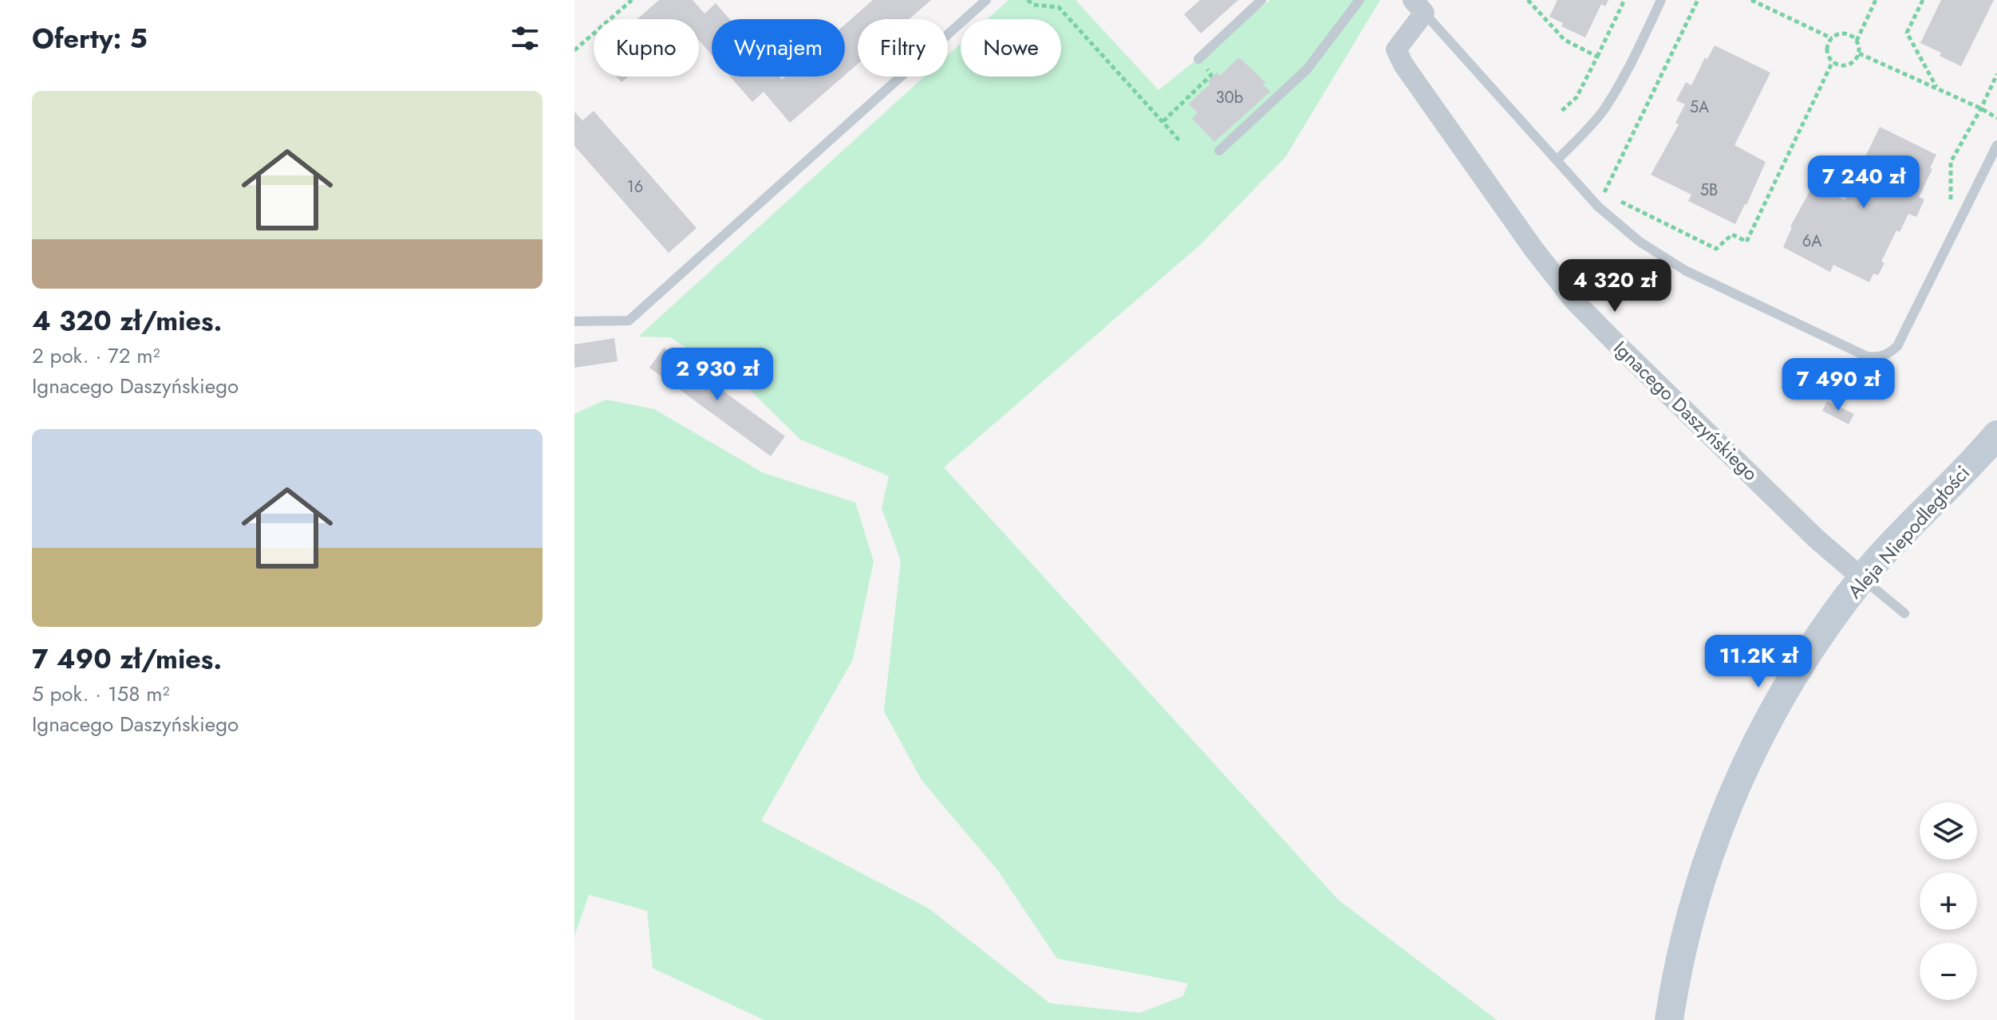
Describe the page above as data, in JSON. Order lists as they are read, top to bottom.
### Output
{
  "streets": {
    "street": ["Ignacego Daszyńskiego", "Aleja Niepodległości"]
  },
  "crossings": [
    ["Ignacego Daszyńskiego", "Aleja Niepodległości"]
  ],
  "house_numbers": [
    "30b",
    "5A",
    "16",
    "5B",
    "6A"
  ],
  "page": {
    "heading": "Oferty: 5",
    "chip": [
      "Kupno",
      "Wynajem",
      "Filtry",
      "Nowe"
    ],
    "list": [
      {
        "name": "4 320 zł/mies.",
        "note": "2 pok. · 72 m² · Ignacego Daszyńskiego"
      },
      {
        "name": "7 490 zł/mies.",
        "note": "5 pok. · 158 m² · Ignacego Daszyńskiego"
      }
    ],
    "price": [
      "7 240 zł",
      "4 320 zł",
      "2 930 zł",
      "7 490 zł",
      "11.2K zł"
    ],
    "map_buttons": ["+", "−"]
  }
}
